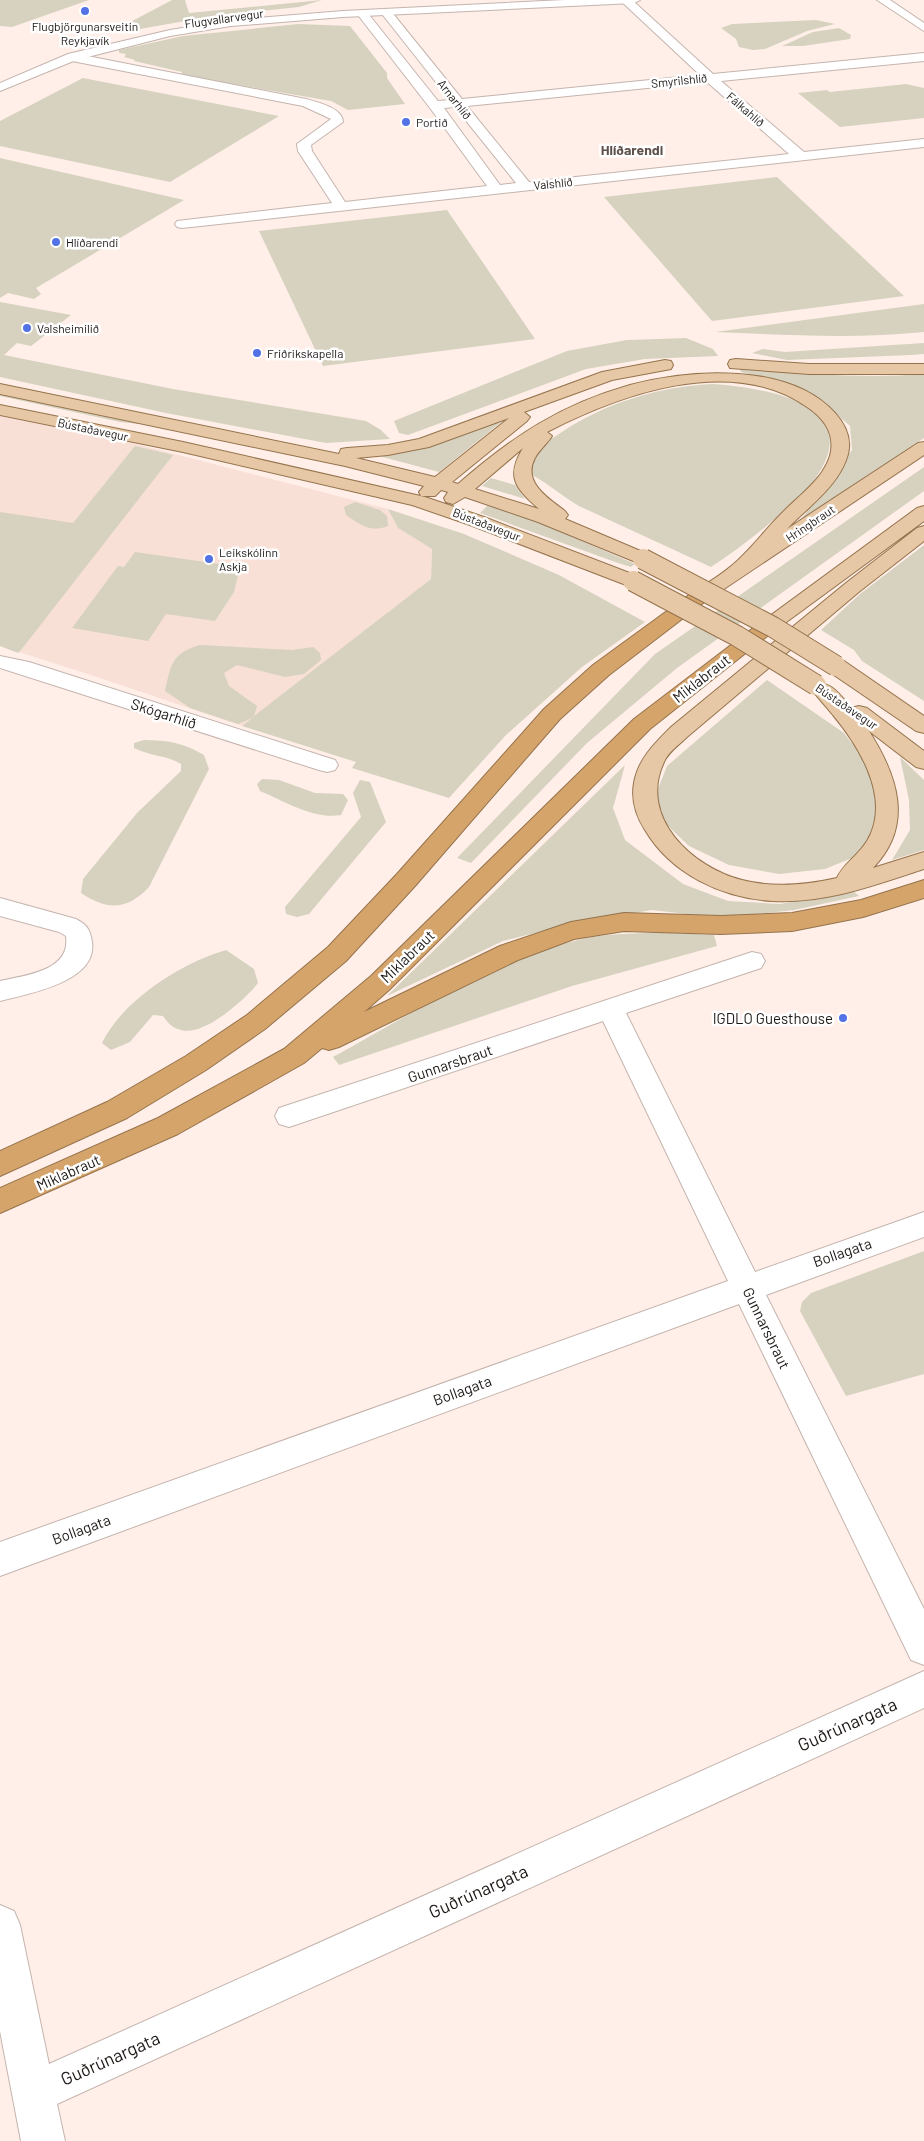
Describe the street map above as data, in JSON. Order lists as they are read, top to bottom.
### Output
{
  "streets": {
    "highway": ["Miklabraut"],
    "main road": ["Bústaðavegur", "Hringbraut"],
    "street": [
      "Flugvallarvegur",
      "Smyrilshlíð",
      "Arnarhlíð",
      "Fálkahlíð",
      "Valshlíð",
      "Skógarhlíð",
      "Gunnarsbraut",
      "Bollagata",
      "Guðrúnargata"
    ]
  },
  "crossings": [
    ["Flugvallarvegur", "Arnarhlíð"],
    ["Smyrilshlíð", "Arnarhlíð"],
    ["Smyrilshlíð", "Fálkahlíð"],
    ["Arnarhlíð", "Valshlíð"],
    ["Fálkahlíð", "Valshlíð"],
    ["Gunnarsbraut", "Bollagata"]
  ],
  "districts": ["Hlíðarendi"],
  "places": [
    "Flugbjörgunarsveitin Reykjavík",
    "Portið",
    "Hlíðarendi",
    "Valsheimilið",
    "Friðrikskapella",
    "Leikskólinn Askja",
    "IGDLO Guesthouse"
  ]
}
